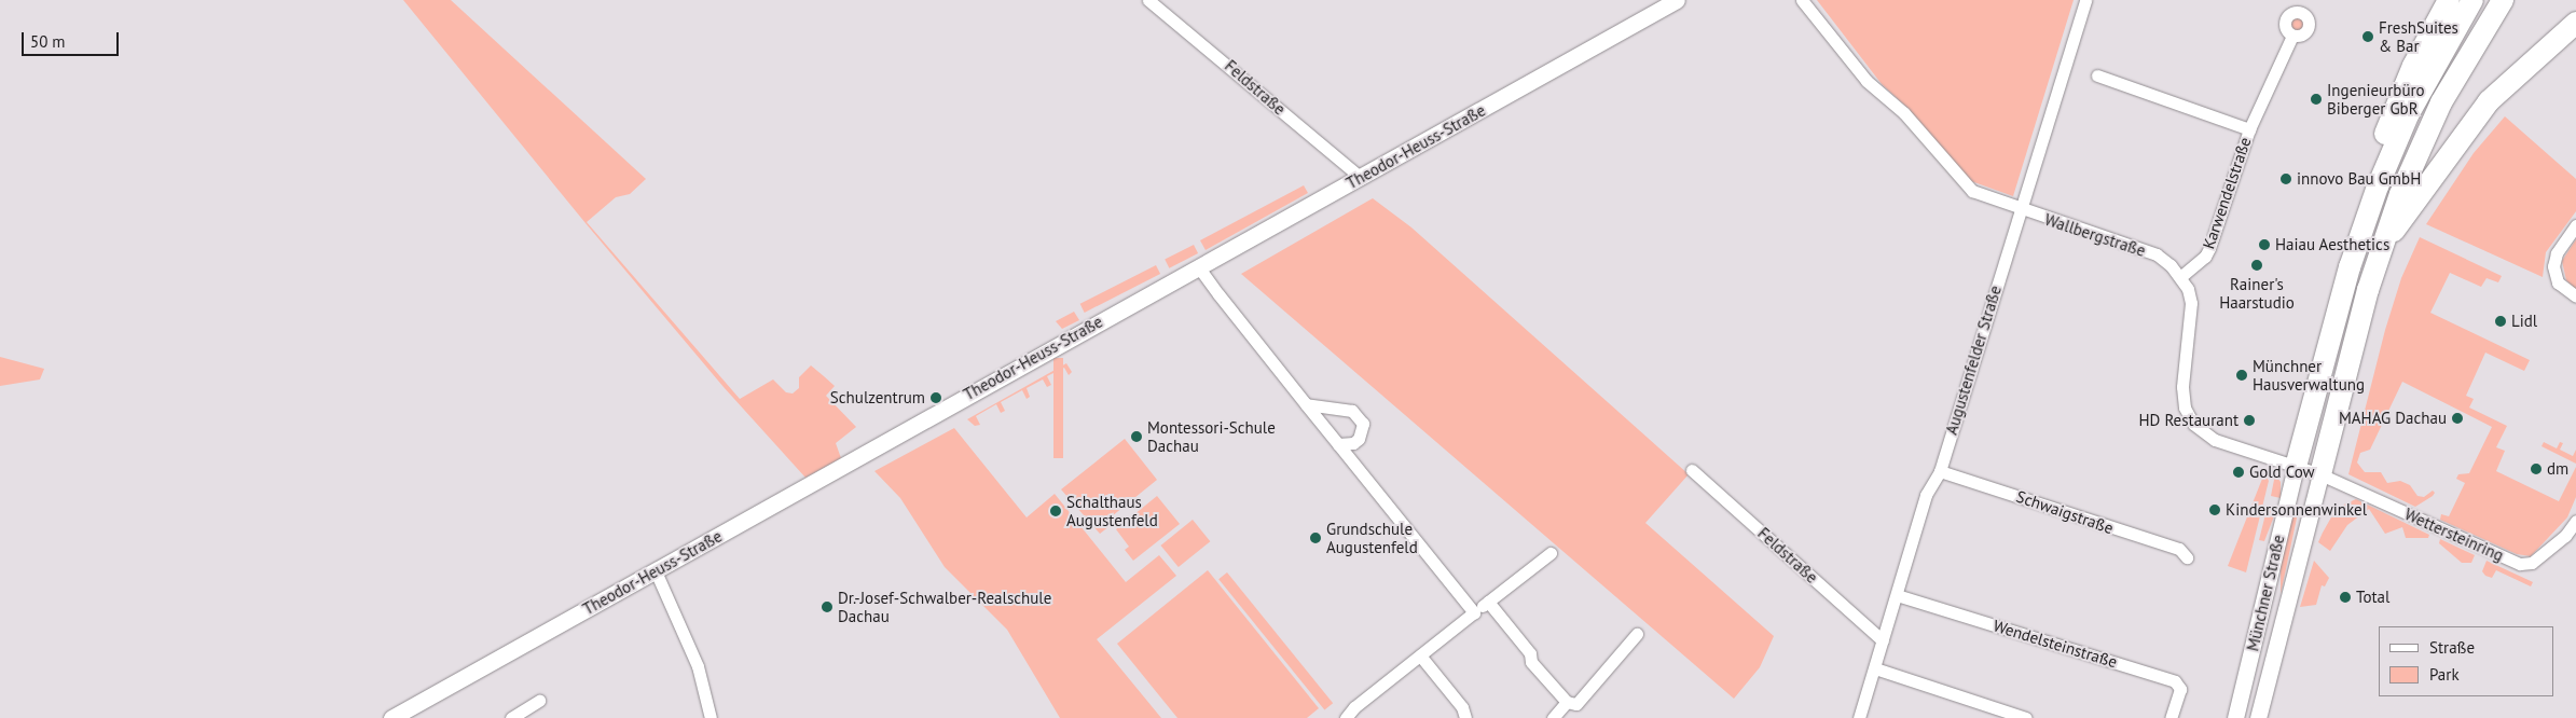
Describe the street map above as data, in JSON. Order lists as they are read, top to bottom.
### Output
{
  "streets": {
    "street": [
      "Feldstraße",
      "Theodor-Heuss-Straße",
      "Karwendelstraße",
      "Wallbergstraße",
      "Augustenfelder Straße",
      "Schwaigstraße",
      "Wettersteinring",
      "Münchner Straße",
      "Wendelsteinstraße"
    ]
  },
  "crossings": [
    ["Feldstraße", "Theodor-Heuss-Straße"],
    ["Feldstraße", "Augustenfelder Straße"],
    ["Karwendelstraße", "Wallbergstraße"],
    ["Wallbergstraße", "Augustenfelder Straße"],
    ["Wallbergstraße", "Wettersteinring"],
    ["Wallbergstraße", "Münchner Straße"],
    ["Augustenfelder Straße", "Schwaigstraße"],
    ["Augustenfelder Straße", "Wendelsteinstraße"],
    ["Wettersteinring", "Münchner Straße"]
  ],
  "places": [
    "FreshSuites & Bar",
    "Ingenieurbüro Biberger GbR",
    "innovo Bau GmbH",
    "Haiau Aesthetics",
    "Rainer's Haarstudio",
    "Lidl",
    "Münchner Hausverwaltung",
    "Schulzentrum",
    "MAHAG Dachau",
    "HD Restaurant",
    "Montessori-Schule Dachau",
    "dm",
    "Gold Cow",
    "Kindersonnenwinkel",
    "Schalthaus Augustenfeld",
    "Grundschule Augustenfeld",
    "Total",
    "Dr.-Josef-Schwalber-Realschule Dachau"
  ],
  "legend": ["Straße", "Park"],
  "scale_bar": "50 m"
}
